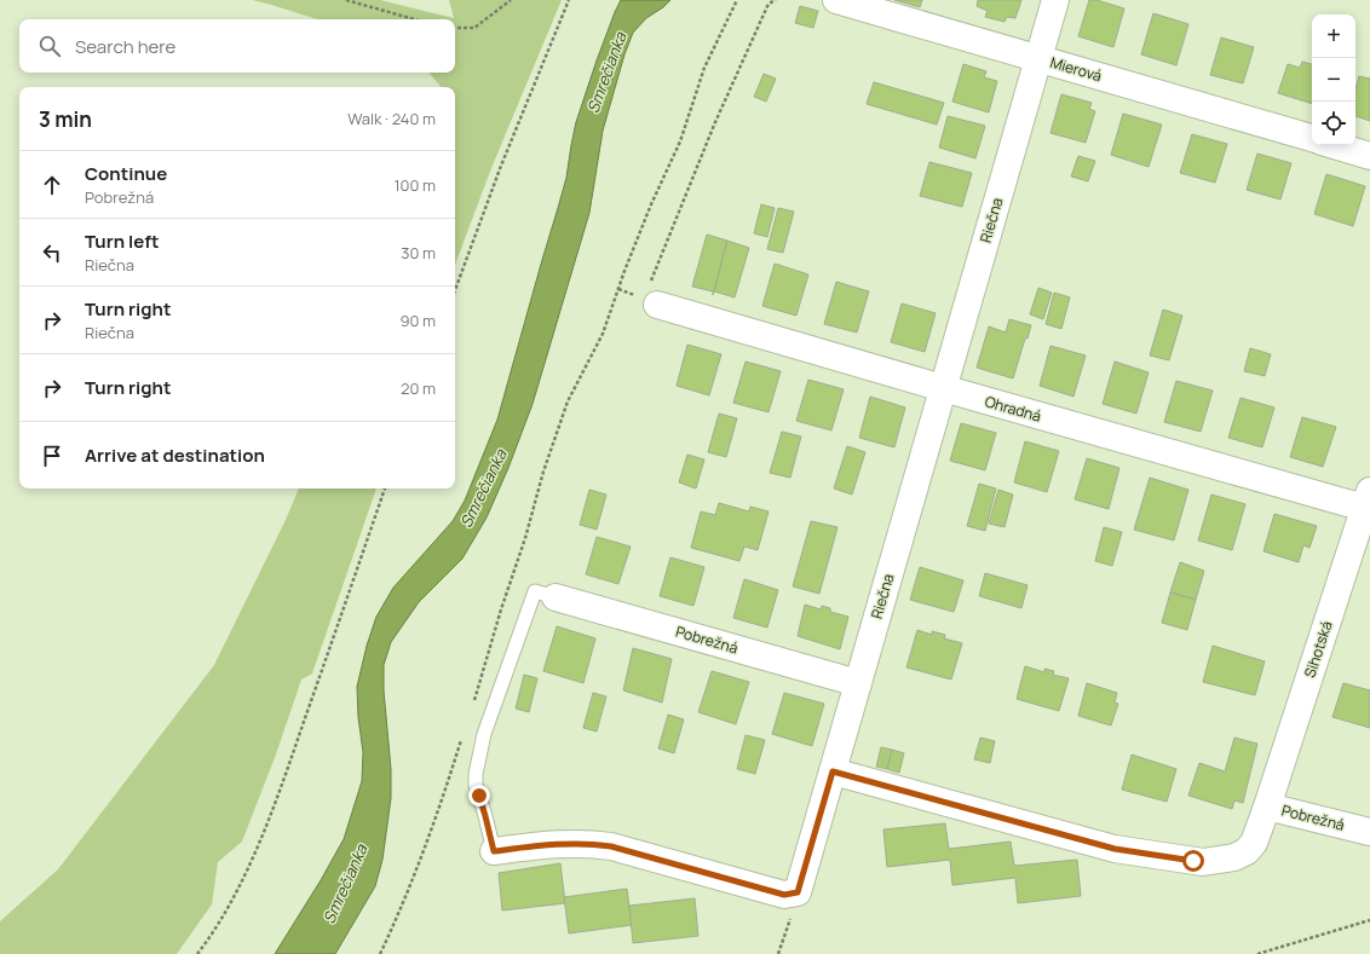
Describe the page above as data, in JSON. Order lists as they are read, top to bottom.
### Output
{
  "streets": {
    "street": [
      "Mierová",
      "Riečna",
      "Ohradná",
      "Pobrežná",
      "Sihotská"
    ]
  },
  "crossings": [
    ["Mierová", "Riečna"],
    ["Riečna", "Ohradná"],
    ["Riečna", "Pobrežná"],
    ["Ohradná", "Sihotská"],
    ["Pobrežná", "Sihotská"]
  ],
  "water": ["Smrečianka"],
  "page": {
    "map_buttons": ["+", "−"],
    "search": "Search here",
    "heading": ["3 min", "Walk · 240 m"],
    "list": [
      ["Continue", "Pobrežná", "100 m"],
      ["Turn left", "Riečna", "30 m"],
      ["Turn right", "Riečna", "90 m"],
      ["Turn right", "20 m"],
      "Arrive at destination"
    ]
  }
}
